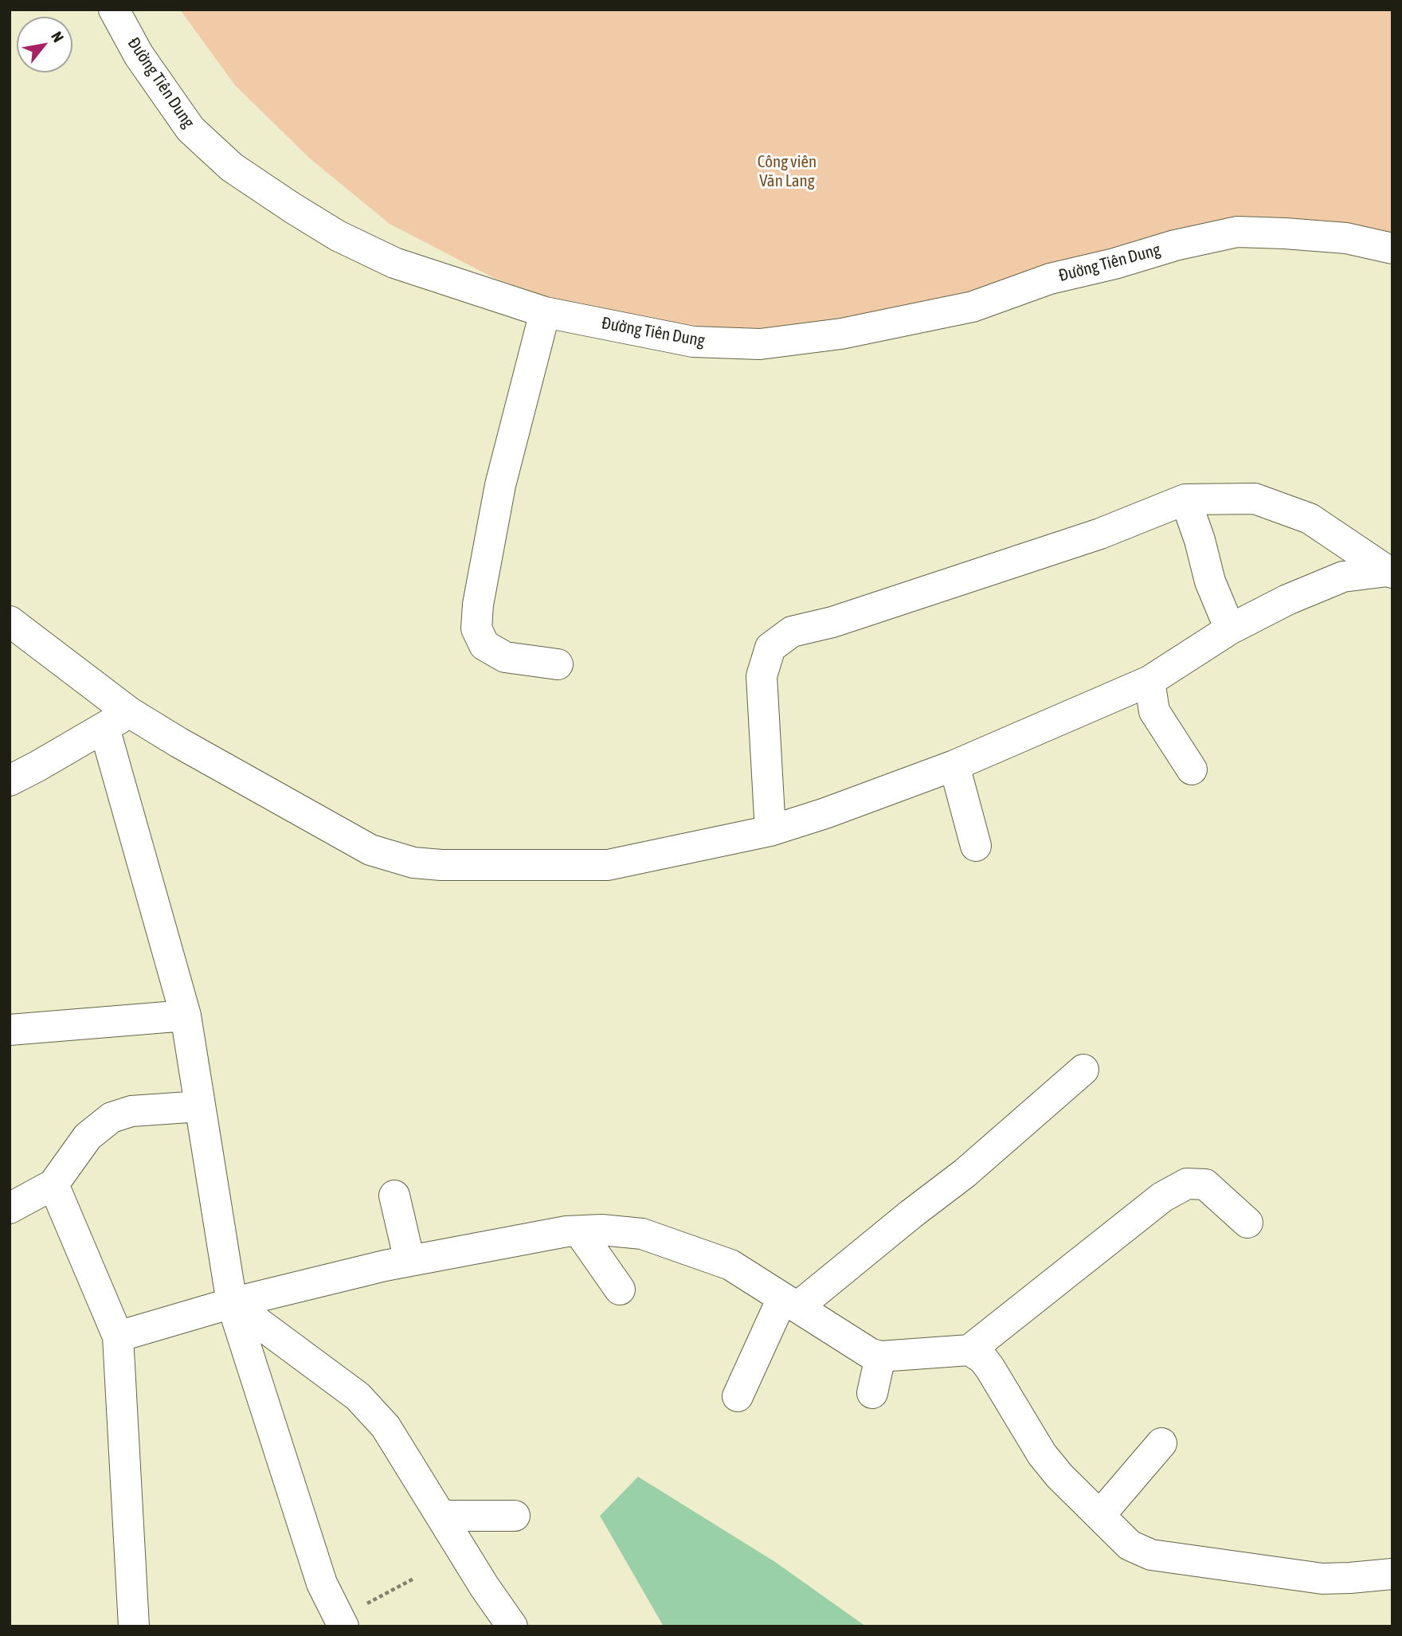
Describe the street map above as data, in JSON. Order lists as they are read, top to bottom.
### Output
{
  "streets": {
    "street": ["Đường Tiên Dung"]
  },
  "parks": ["Công viên Văn Lang"],
  "north": "top right"
}
